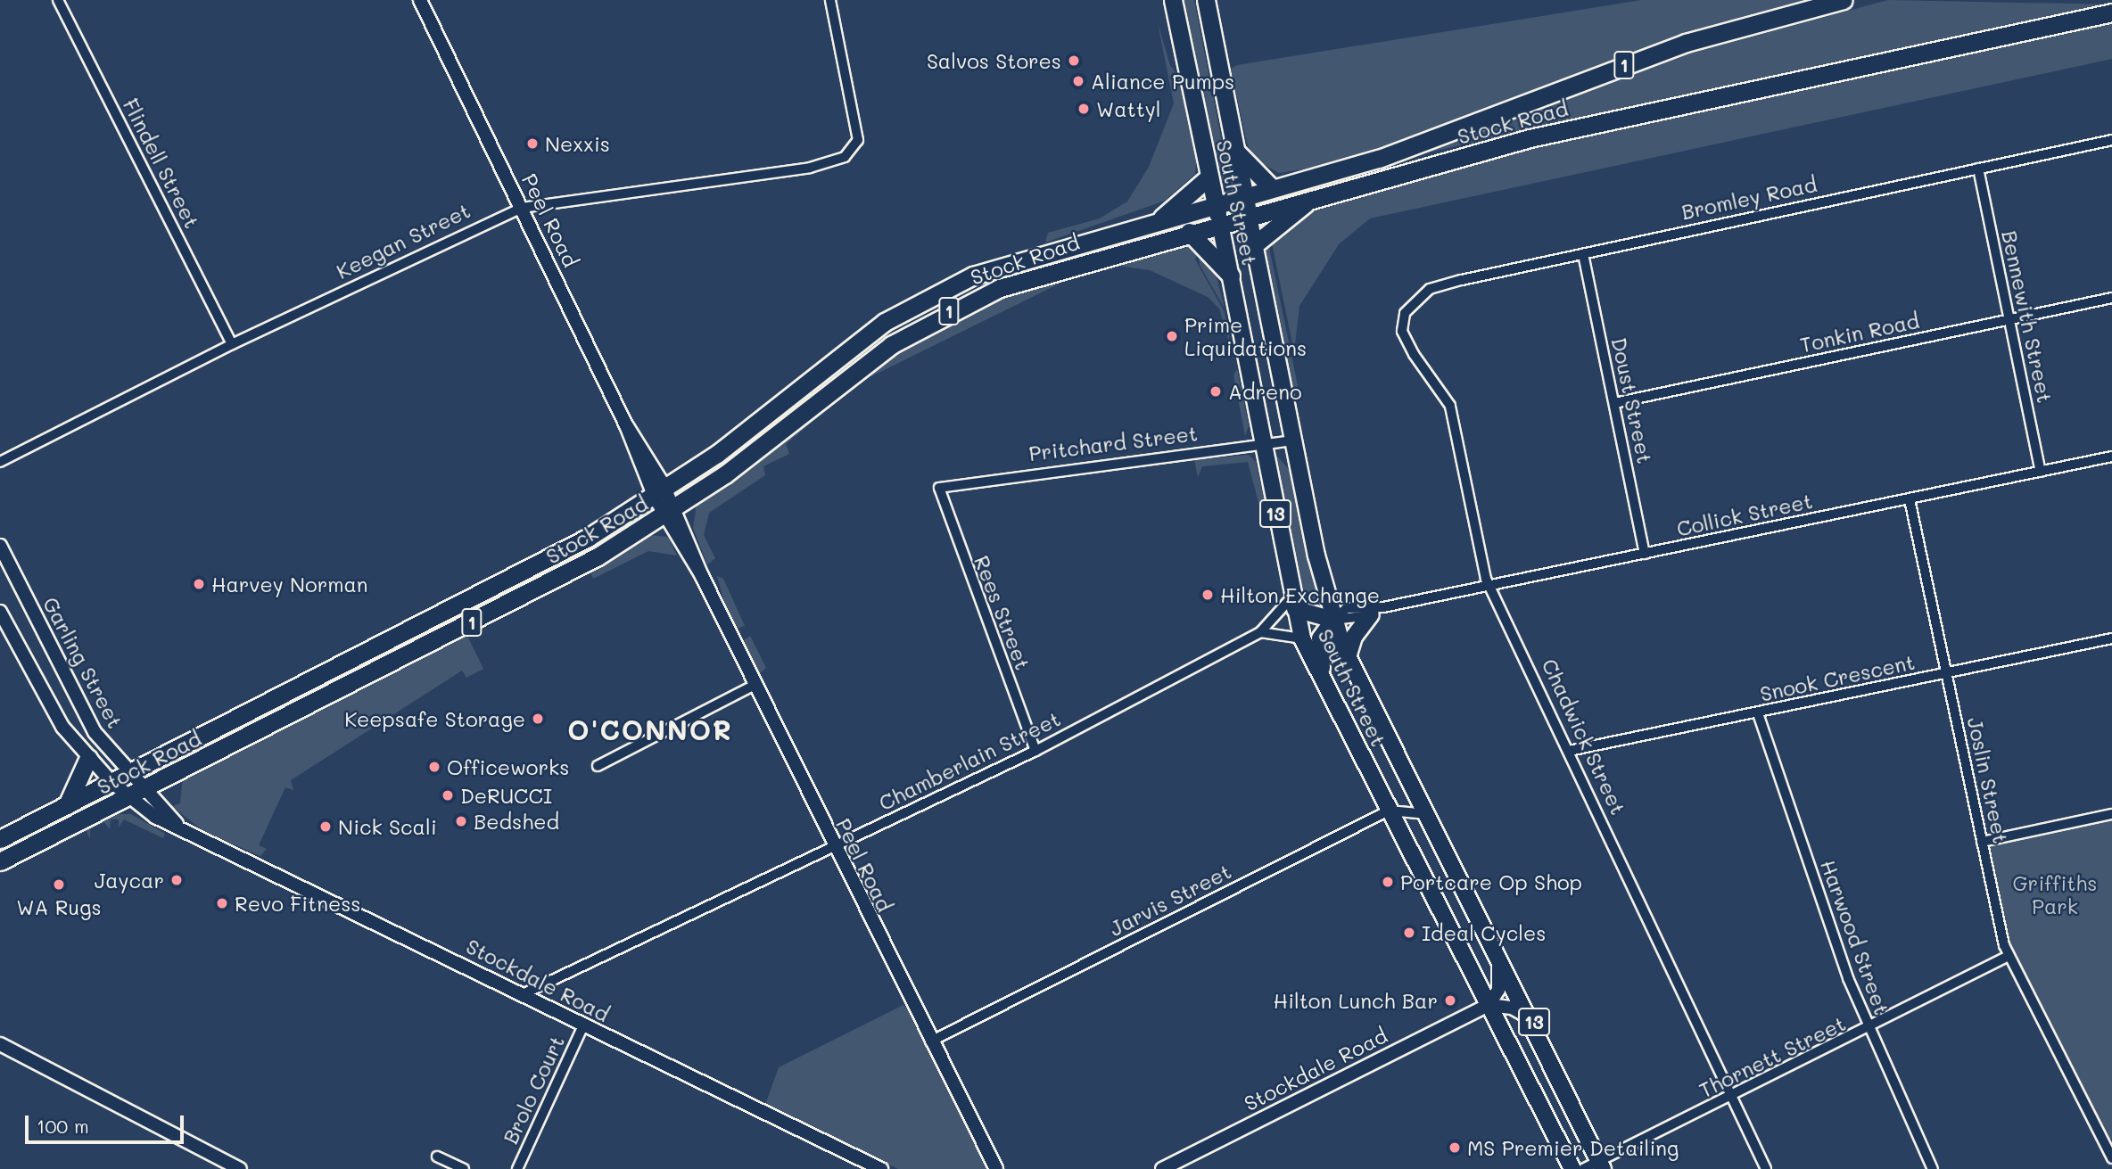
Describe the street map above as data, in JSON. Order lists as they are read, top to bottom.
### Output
{
  "streets": {
    "highway": [
      "1",
      "Stock Road",
      "South Street",
      "13"
    ],
    "street": [
      "Flindell Street",
      "Bromley Road",
      "Peel Road",
      "Keegan Street",
      "Bennewith Street",
      "Tonkin Road",
      "Doust Street",
      "Pritchard Street",
      "Collick Street",
      "Rees Street",
      "Garling Street",
      "Snook Crescent",
      "Chadwick Street",
      "Chamberlain Street",
      "Joslin Street",
      "Jarvis Street",
      "Harwood Street",
      "Stockdale Road",
      "Thornett Street",
      "Brolo Court"
    ]
  },
  "crossings": [
    ["Stock Road", "South Street"],
    ["Stock Road", "Peel Road"],
    ["Stock Road", "Garling Street"],
    ["Stock Road", "Stockdale Road"],
    ["Flindell Street", "Keegan Street"],
    ["Bromley Road", "Bennewith Street"],
    ["Bromley Road", "Doust Street"],
    ["Bromley Road", "Chadwick Street"],
    ["South Street", "Pritchard Street"],
    ["South Street", "Collick Street"],
    ["South Street", "Chamberlain Street"],
    ["South Street", "Jarvis Street"],
    ["South Street", "Stockdale Road"],
    ["South Street", "Thornett Street"],
    ["Peel Road", "Keegan Street"],
    ["Peel Road", "Chamberlain Street"],
    ["Peel Road", "Jarvis Street"],
    ["Bennewith Street", "Tonkin Road"],
    ["Bennewith Street", "Collick Street"],
    ["Tonkin Road", "Doust Street"],
    ["Doust Street", "Collick Street"],
    ["Pritchard Street", "Rees Street"],
    ["Collick Street", "Chadwick Street"],
    ["Collick Street", "Joslin Street"],
    ["Rees Street", "Chamberlain Street"],
    ["Garling Street", "Stockdale Road"],
    ["Snook Crescent", "Chadwick Street"],
    ["Snook Crescent", "Joslin Street"],
    ["Snook Crescent", "Harwood Street"],
    ["Chadwick Street", "Thornett Street"],
    ["Chamberlain Street", "Stockdale Road"],
    ["Joslin Street", "Thornett Street"],
    ["Harwood Street", "Thornett Street"],
    ["Stockdale Road", "Brolo Court"]
  ],
  "districts": ["O'CONNOR"],
  "parks": ["Griffiths Park"],
  "places": [
    "Salvos Stores",
    "Aliance Pumps",
    "Wattyl",
    "Nexxis",
    "Prime Liquidations",
    "Adreno",
    "Harvey Norman",
    "Hilton Exchange",
    "Keepsafe Storage",
    "Officeworks",
    "DeRUCCI",
    "Bedshed",
    "Nick Scali",
    "Jaycar",
    "Portcare Op Shop",
    "WA Rugs",
    "Revo Fitness",
    "Ideal Cycles",
    "Hilton Lunch Bar",
    "MS Premier Detailing"
  ],
  "scale_bar": "100 m"
}
